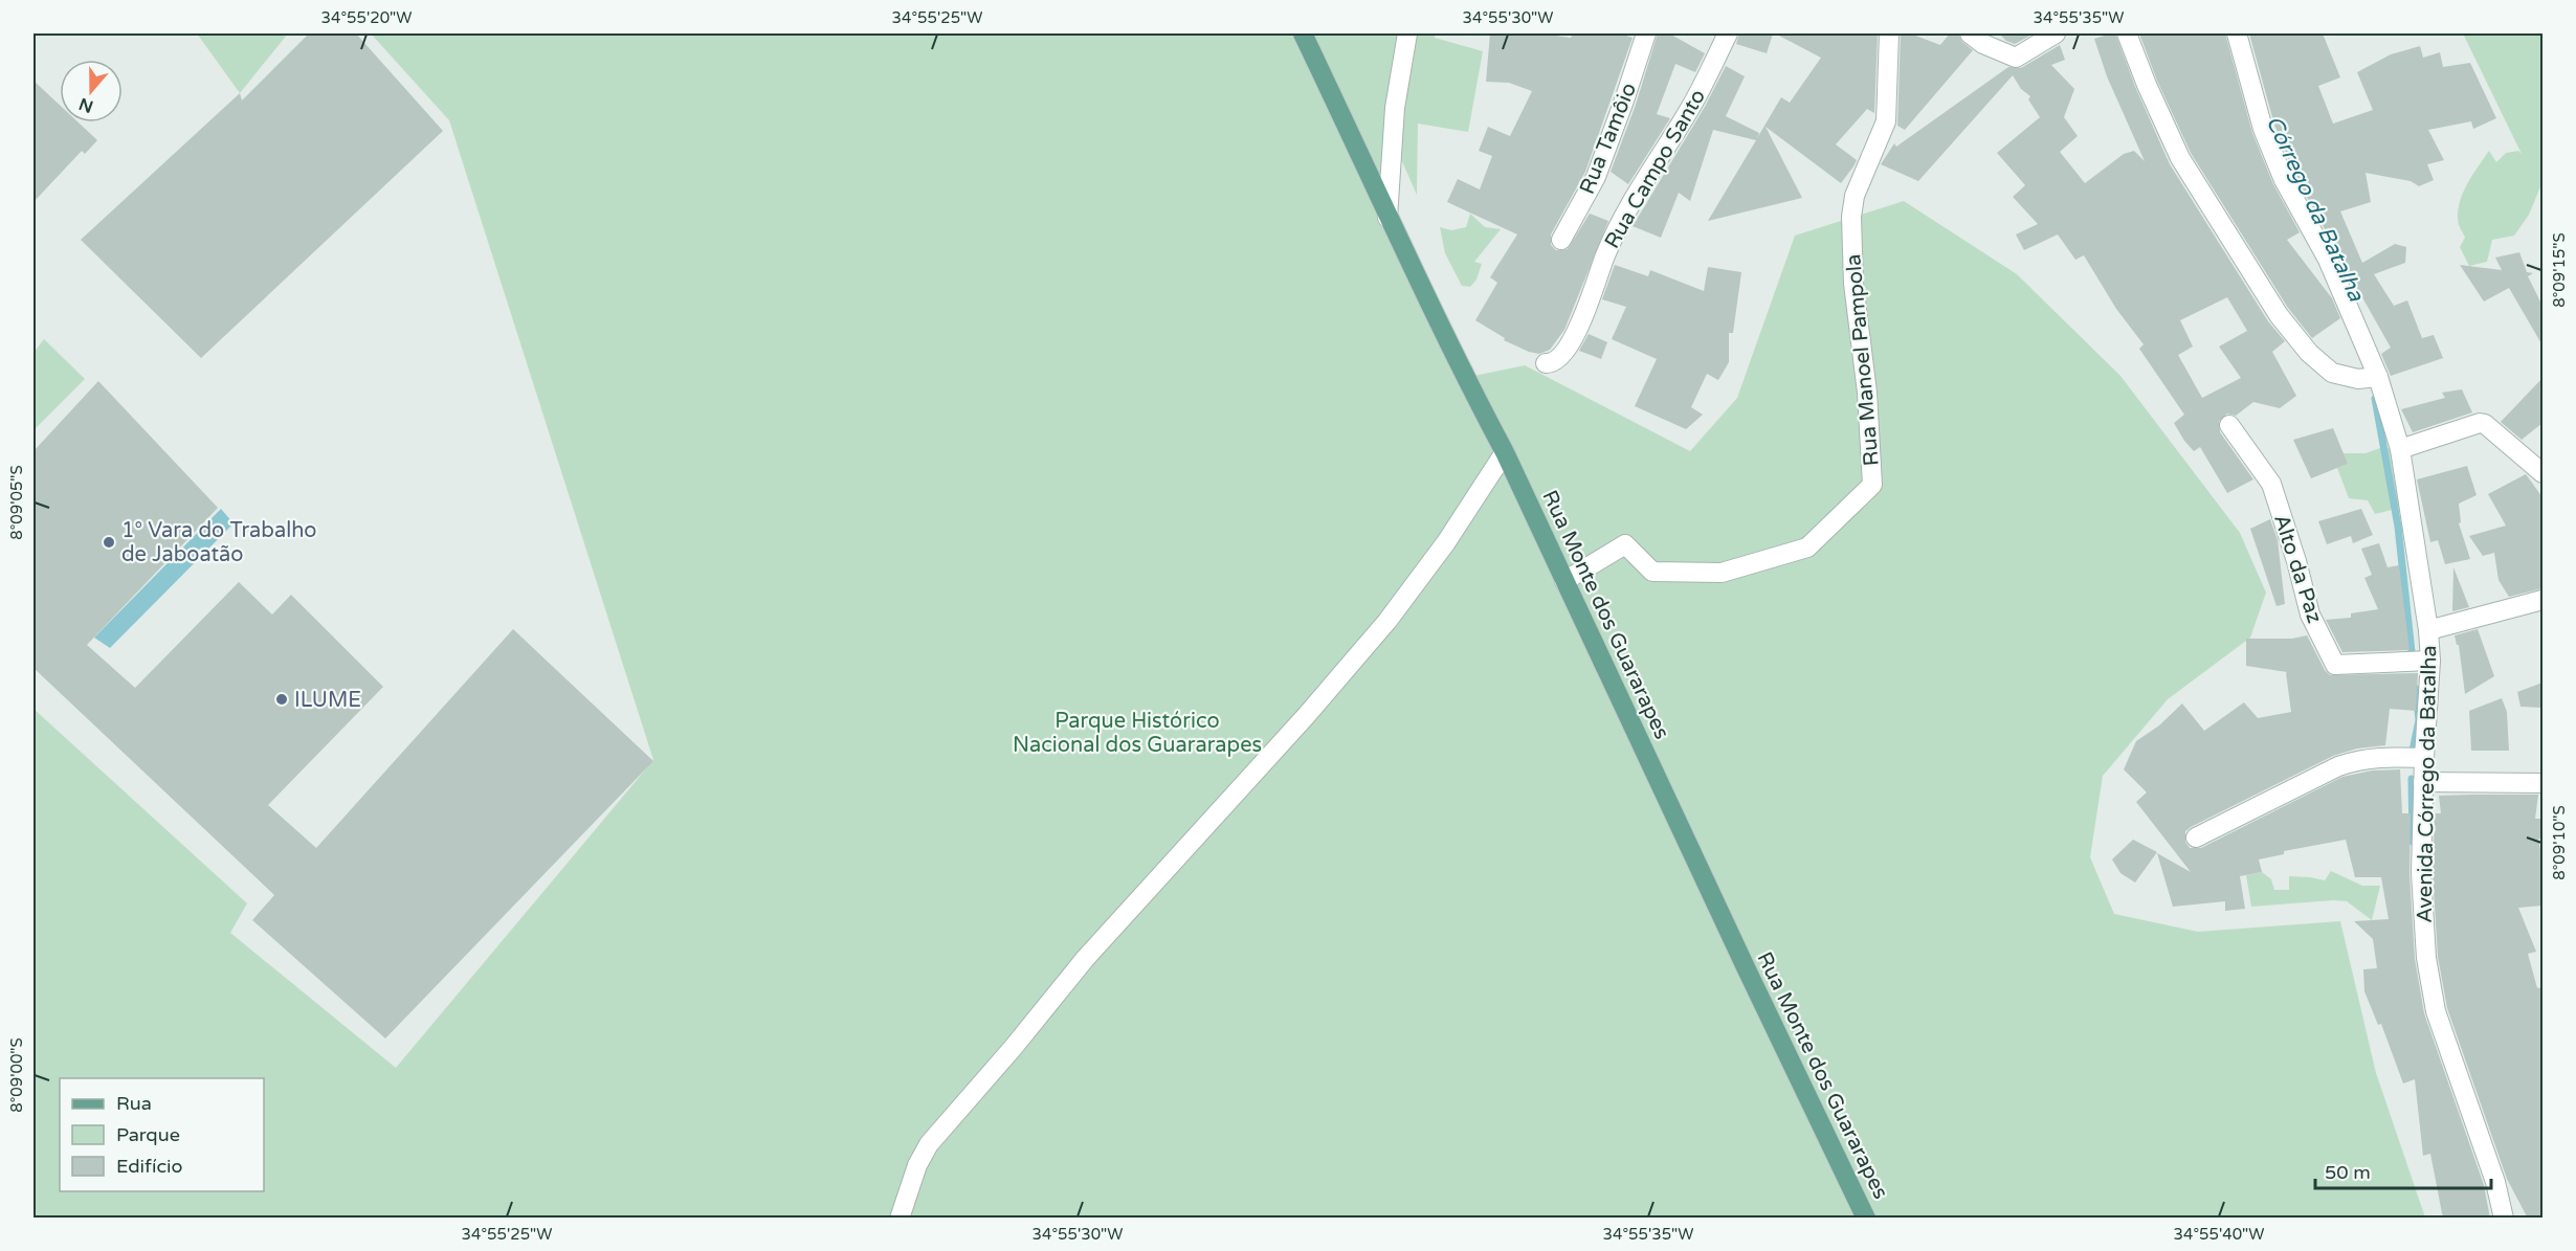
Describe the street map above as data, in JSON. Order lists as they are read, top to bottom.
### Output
{
  "streets": {
    "main road": ["Rua Monte dos Guararapes"],
    "street": [
      "Rua Tamôio",
      "Rua Campo Santo",
      "Rua Manoel Pampola",
      "Alto da Paz",
      "Avenida Córrego da Batalha"
    ]
  },
  "crossings": [
    ["Rua Manoel Pampola", "Rua Monte dos Guararapes"],
    ["Alto da Paz", "Avenida Córrego da Batalha"]
  ],
  "water": ["Córrego da Batalha"],
  "parks": ["Parque Histórico Nacional dos Guararapes"],
  "places": ["1° Vara do Trabalho de Jaboatão", "ILUME"],
  "legend": ["Rua", "Parque", "Edifício"],
  "scale_bar": "50 m",
  "north": "bottom",
  "coordinates": [
    "34°55'20\"W",
    "34°55'25\"W",
    "34°55'30\"W",
    "34°55'35\"W",
    "8°09'15\"S",
    "8°09'05\"S",
    "8°09'10\"S",
    "8°09'00\"S",
    "34°55'40\"W"
  ]
}
